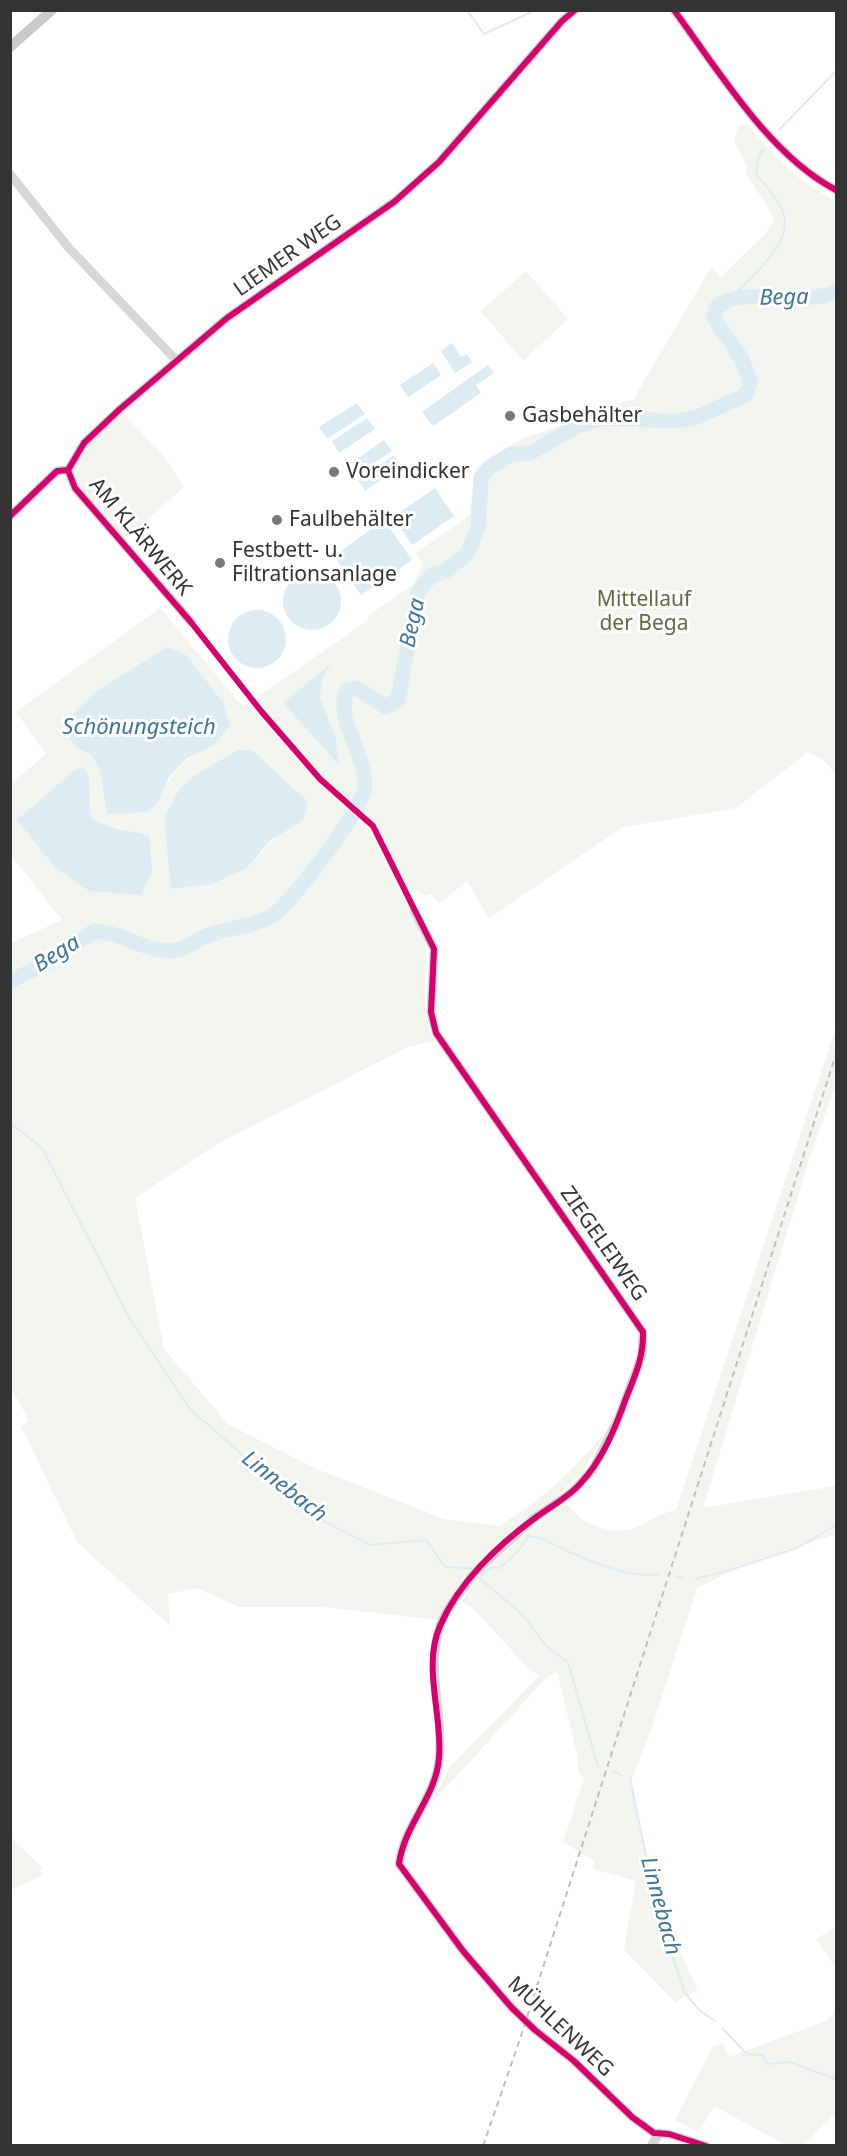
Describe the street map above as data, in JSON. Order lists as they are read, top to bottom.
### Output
{
  "streets": {
    "street": [
      "LIEMER WEG",
      "AM KLÄRWERK",
      "ZIEGELEIWEG",
      "MÜHLENWEG"
    ]
  },
  "crossings": [
    ["LIEMER WEG", "AM KLÄRWERK"],
    ["ZIEGELEIWEG", "MÜHLENWEG"]
  ],
  "water": ["Bega", "Schönungsteich", "Linnebach"],
  "parks": ["Mittellauf der Bega"],
  "places": [
    "Gasbehälter",
    "Voreindicker",
    "Faulbehälter",
    "Festbett- u. Filtrationsanlage"
  ]
}
